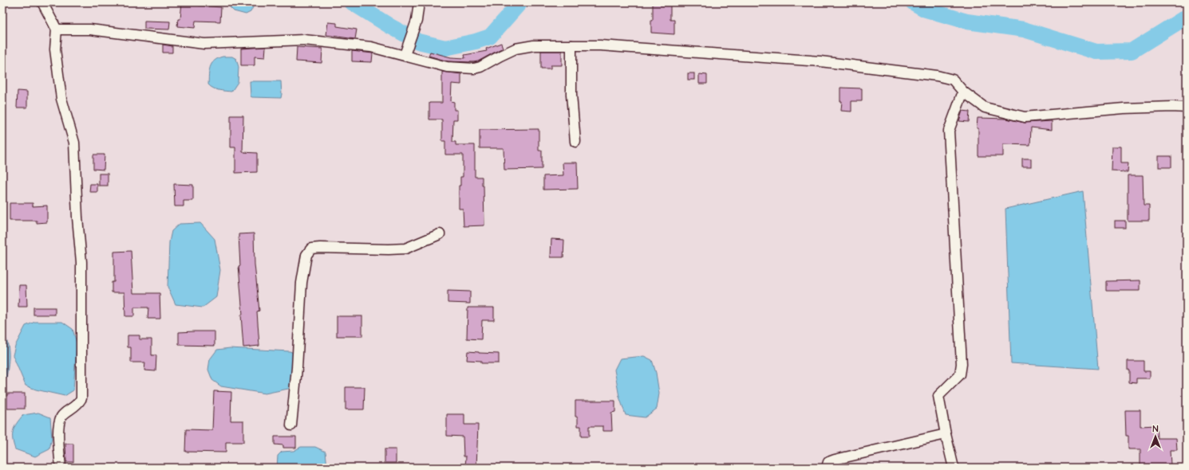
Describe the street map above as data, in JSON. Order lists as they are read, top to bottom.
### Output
{
  "north": "top"
}
